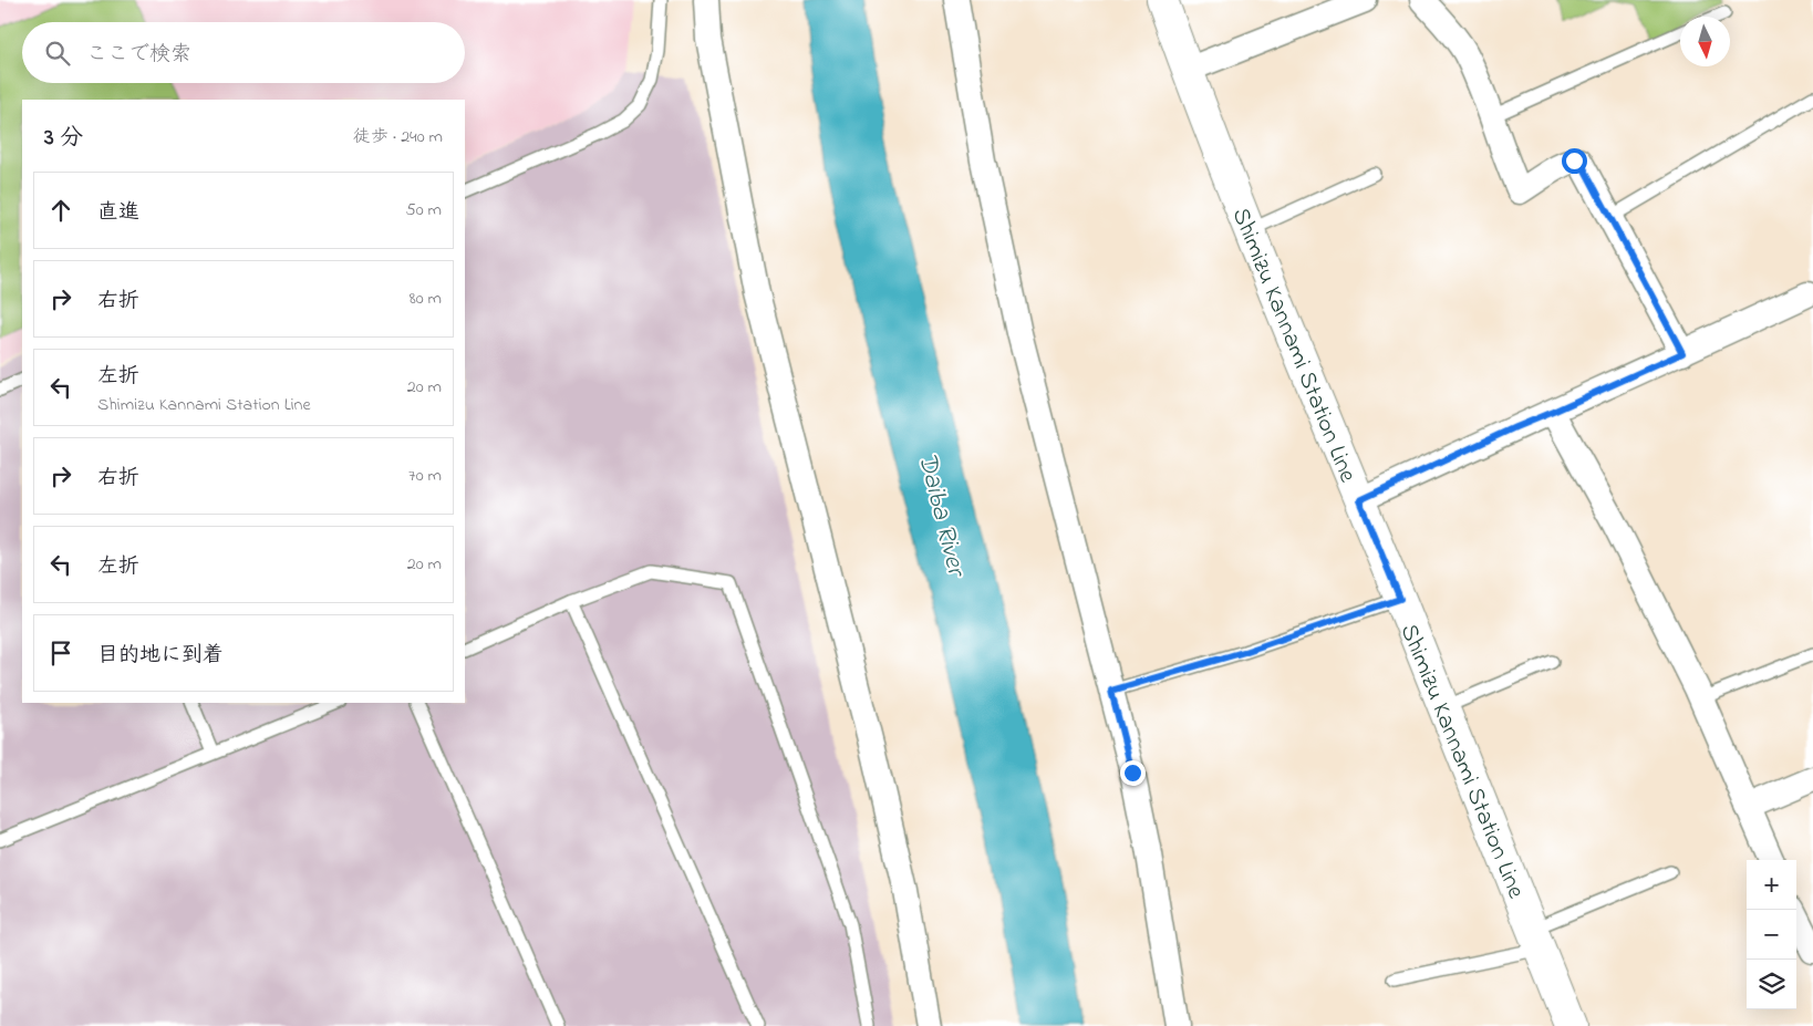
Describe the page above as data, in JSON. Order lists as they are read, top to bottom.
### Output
{
  "streets": {
    "main road": ["Shimizu Kannami Station Line"]
  },
  "water": ["Daiba River"],
  "north": "bottom",
  "page": {
    "search": "ここで検索",
    "heading": ["3 分", "徒歩 · 240 m"],
    "list": [
      ["直進", "50 m"],
      ["右折", "80 m"],
      ["左折", "Shimizu Kannami Station Line", "20 m"],
      ["右折", "70 m"],
      ["左折", "20 m"],
      "目的地に到着"
    ],
    "map_buttons": ["+", "−"]
  }
}
